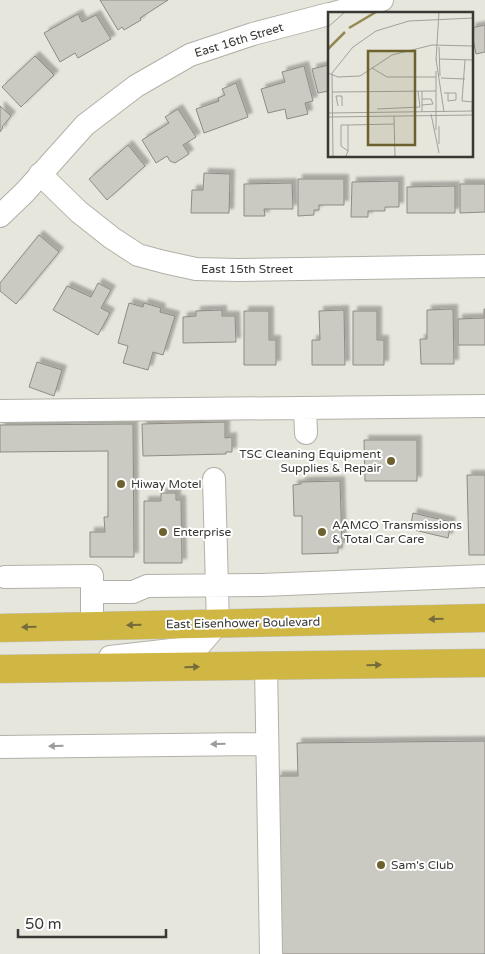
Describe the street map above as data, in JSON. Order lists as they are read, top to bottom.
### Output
{
  "streets": {
    "highway": ["East Eisenhower Boulevard"],
    "street": ["East 16th Street", "East 15th Street"]
  },
  "crossings": [
    ["East 16th Street", "East 15th Street"]
  ],
  "places": [
    "TSC Cleaning Equipment Supplies & Repair",
    "Hiway Motel",
    "Enterprise",
    "AAMCO Transmissions & Total Car Care",
    "Sam's Club"
  ],
  "scale_bar": "50 m"
}
